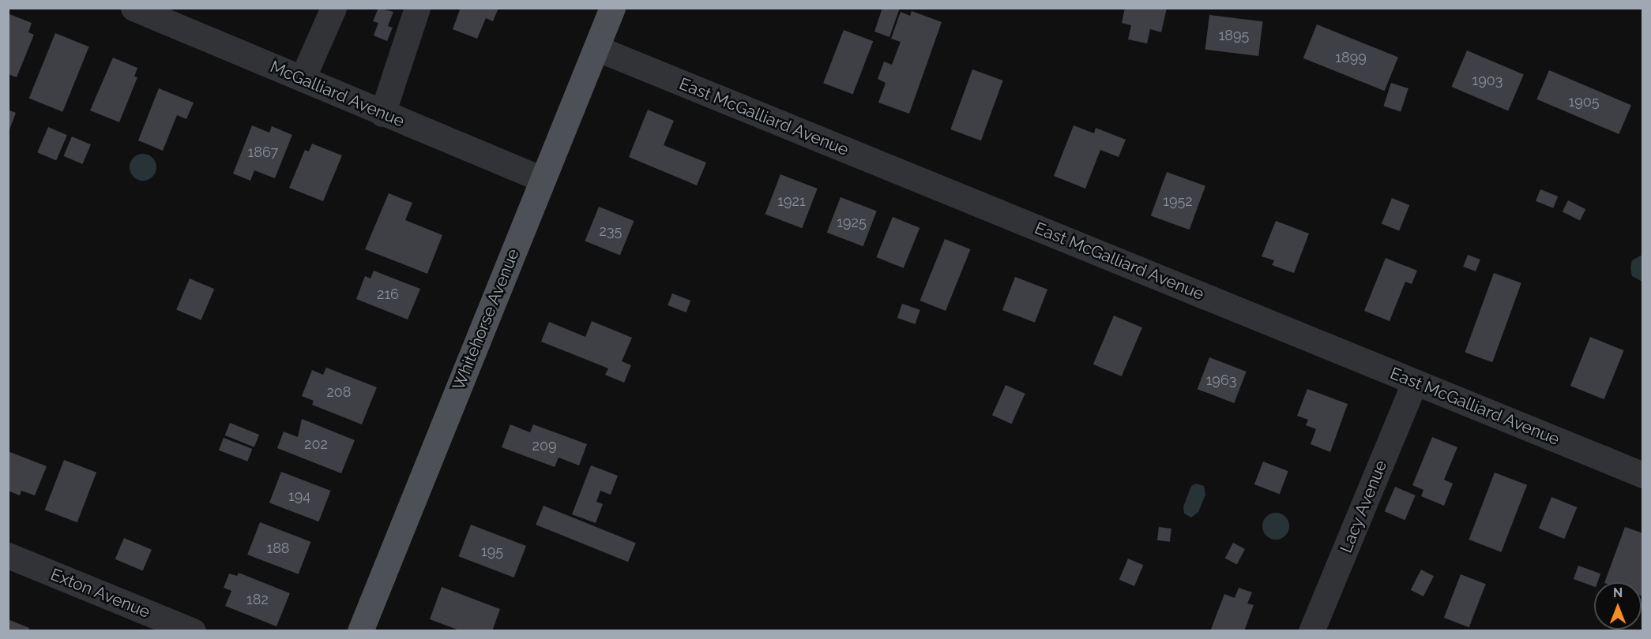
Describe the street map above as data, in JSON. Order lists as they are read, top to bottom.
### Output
{
  "streets": {
    "main road": ["Whitehorse Avenue"],
    "street": [
      "McGalliard Avenue",
      "East McGalliard Avenue",
      "Lacy Avenue",
      "Exton Avenue"
    ]
  },
  "crossings": [
    ["McGalliard Avenue", "Whitehorse Avenue"],
    ["East McGalliard Avenue", "Whitehorse Avenue"],
    ["East McGalliard Avenue", "Lacy Avenue"]
  ],
  "house_numbers": [
    "1895",
    "1899",
    "1903",
    "1905",
    "1867",
    "1921",
    "1952",
    "1925",
    "235",
    "216",
    "1963",
    "208",
    "202",
    "209",
    "194",
    "188",
    "195",
    "182"
  ],
  "north": "top"
}
